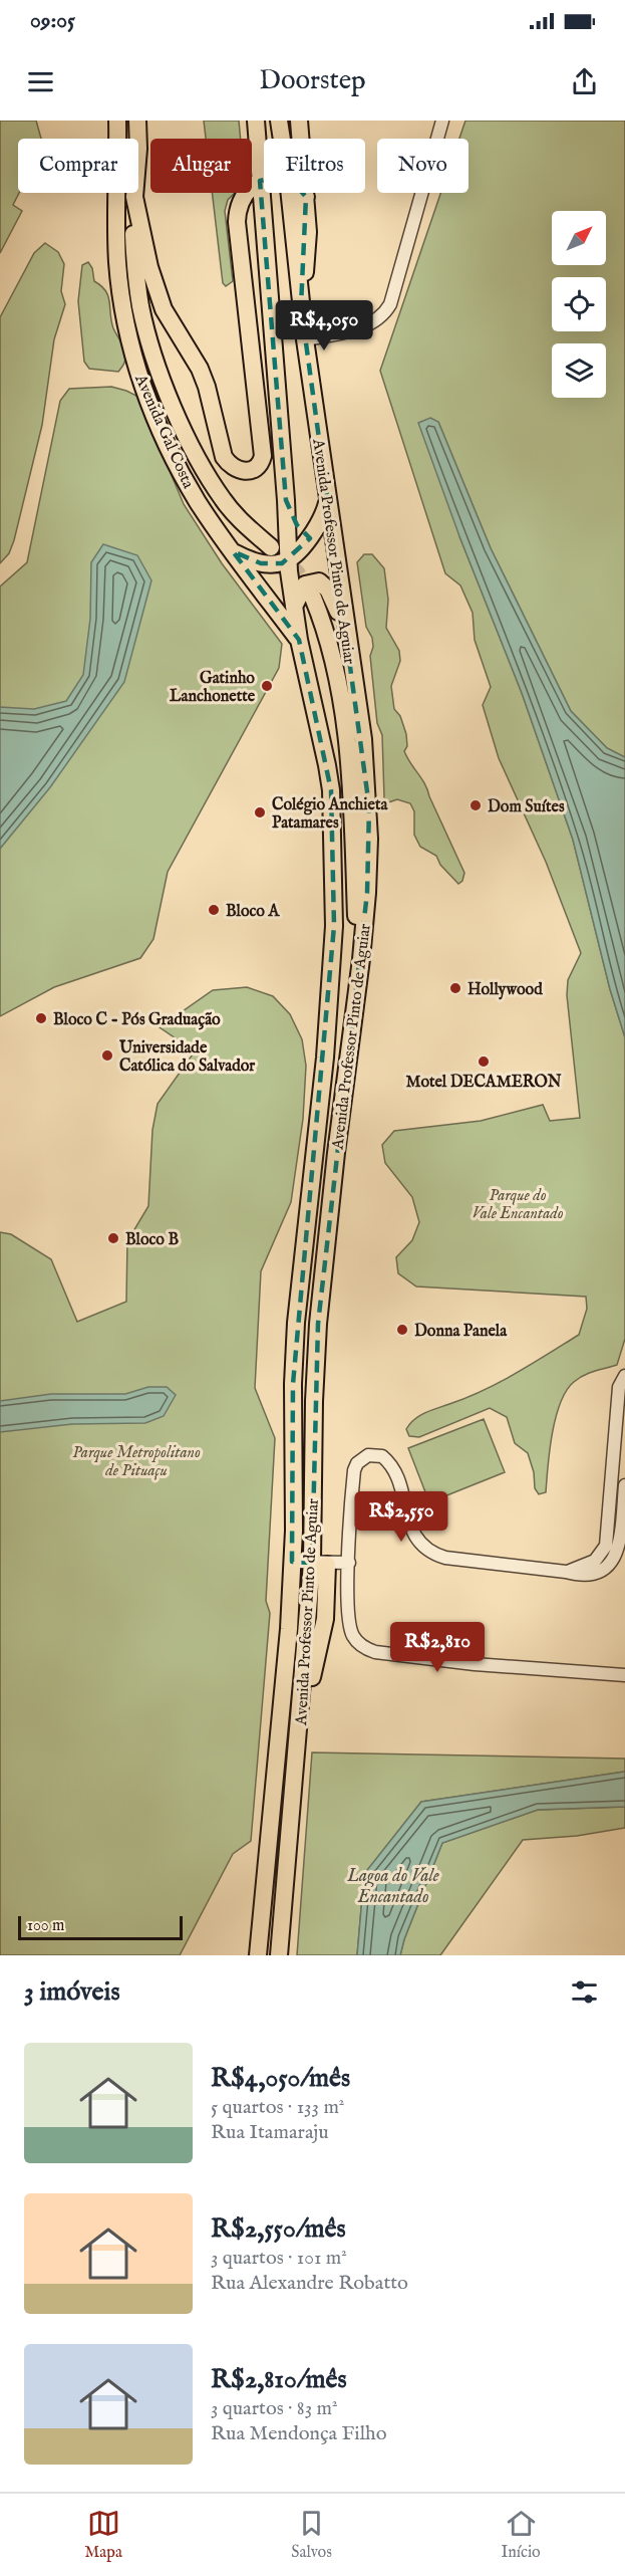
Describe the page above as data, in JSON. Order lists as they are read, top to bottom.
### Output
{
  "streets": {
    "main road": ["Avenida Gal Costa", "Avenida Professor Pinto de Aguiar"]
  },
  "crossings": [
    ["Avenida Gal Costa", "Avenida Professor Pinto de Aguiar"]
  ],
  "water": ["Lagoa do Vale Encantado"],
  "parks": ["Parque do Vale Encantado", "Parque Metropolitano de Pituaçu"],
  "places": [
    "Gatinho Lanchonette",
    "Dom Suítes",
    "Colégio Anchieta Patamares",
    "Bloco A",
    "Hollywood",
    "Bloco C - Pós Graduação",
    "Universidade Católica do Salvador",
    "Motel DECAMERON",
    "Bloco B",
    "Donna Panela"
  ],
  "scale_bar": "100 m",
  "north": "top right",
  "page": {
    "status": "09:05",
    "header": "Doorstep",
    "chip": [
      "Comprar",
      "Alugar",
      "Filtros",
      "Novo"
    ],
    "price": ["R$4,050", "R$2,550", "R$2,810"],
    "scale": "100 m",
    "heading": "3 imóveis",
    "list": [
      {
        "name": "R$4,050/mês",
        "note": "5 quartos · 133 m² · Rua Itamaraju"
      },
      {
        "name": "R$2,550/mês",
        "note": "3 quartos · 101 m² · Rua Alexandre Robatto"
      },
      {
        "name": "R$2,810/mês",
        "note": "3 quartos · 83 m² · Rua Mendonça Filho"
      }
    ],
    "tabs": ["Mapa", "Salvos", "Início"]
  }
}
